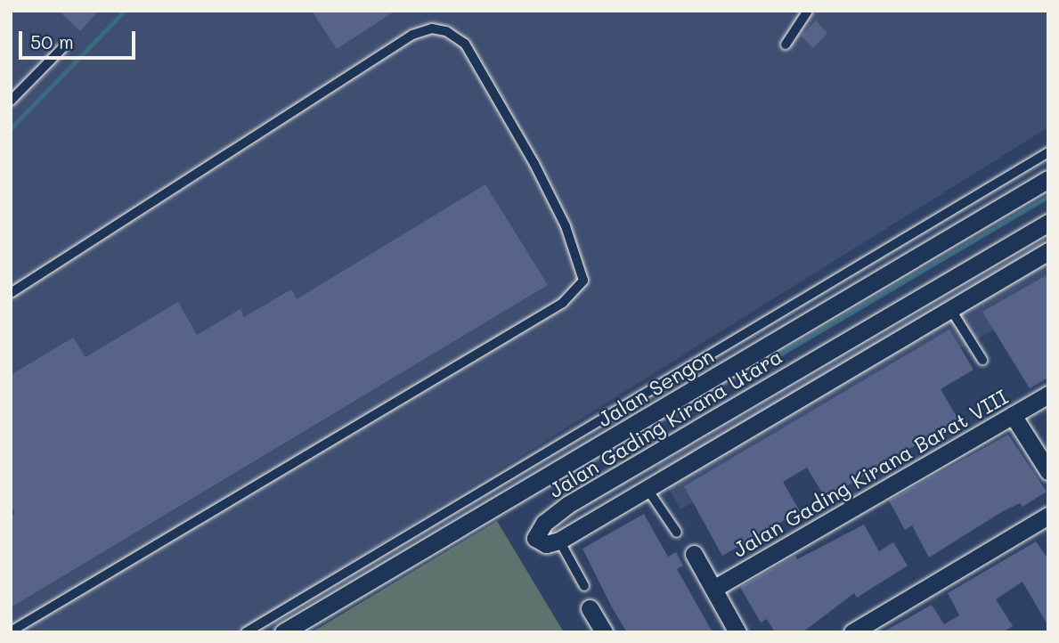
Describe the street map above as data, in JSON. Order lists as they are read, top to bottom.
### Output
{
  "streets": {
    "street": ["Jalan Sengon", "Jalan Gading Kirana Utara", "Jalan Gading Kirana Barat VIII"]
  },
  "scale_bar": "50 m"
}
